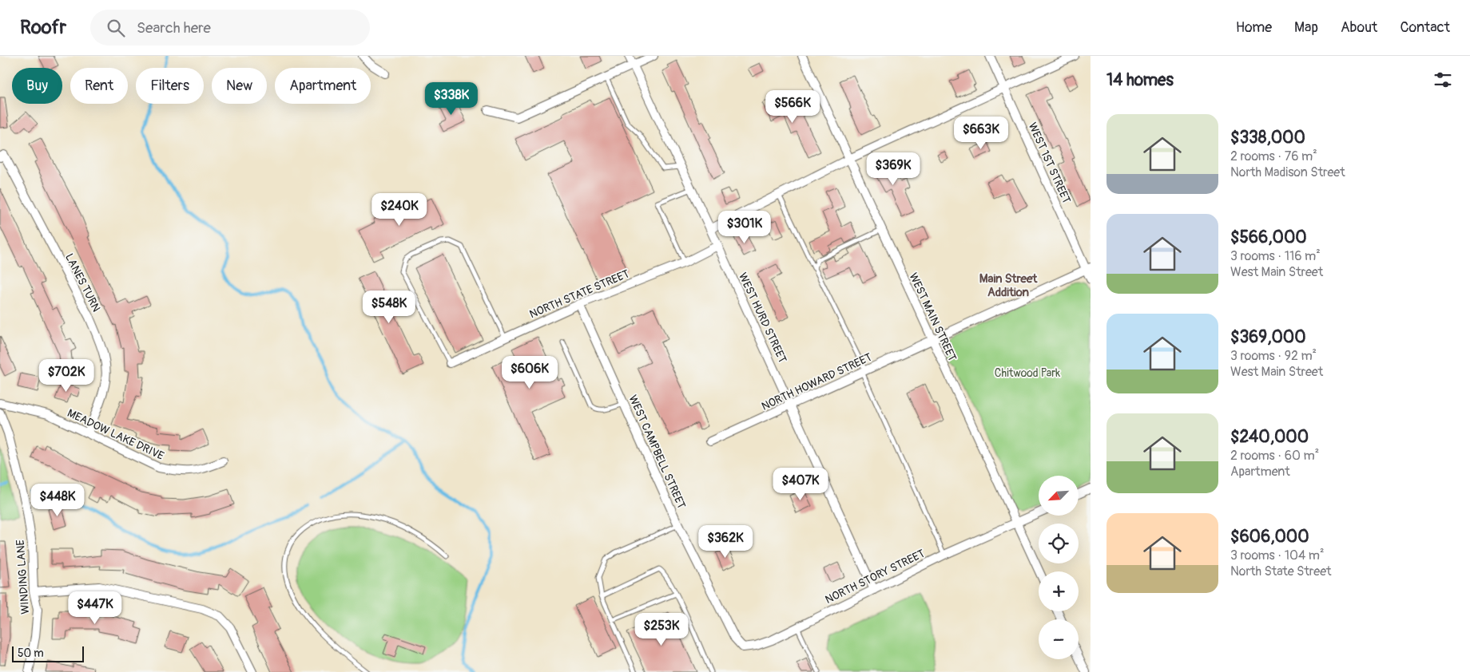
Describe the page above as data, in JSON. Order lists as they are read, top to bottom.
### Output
{
  "streets": {
    "street": [
      "WEST 1ST STREET",
      "LANES TURN",
      "NORTH STATE STREET",
      "WEST MAIN STREET",
      "WEST HURD STREET",
      "NORTH HOWARD STREET",
      "MEADOW LAKE DRIVE",
      "WEST CAMPBELL STREET",
      "NORTH STORY STREET",
      "WINDING LANE"
    ]
  },
  "crossings": [
    ["WEST 1ST STREET", "NORTH HOWARD STREET"],
    ["LANES TURN", "MEADOW LAKE DRIVE"],
    ["NORTH STATE STREET", "WEST HURD STREET"],
    ["NORTH STATE STREET", "WEST CAMPBELL STREET"],
    ["WEST MAIN STREET", "NORTH HOWARD STREET"],
    ["WEST MAIN STREET", "NORTH STORY STREET"],
    ["WEST HURD STREET", "NORTH HOWARD STREET"],
    ["WEST HURD STREET", "NORTH STORY STREET"],
    ["WEST CAMPBELL STREET", "NORTH STORY STREET"]
  ],
  "districts": ["Main Street Addition"],
  "parks": ["Chitwood Park"],
  "scale_bar": "50 m",
  "north": "bottom left",
  "page": {
    "header": "Roofr",
    "search": "Search here",
    "nav": [
      "Home",
      "Map",
      "About",
      "Contact"
    ],
    "heading": "14 homes",
    "chip": [
      "Buy",
      "Rent",
      "Filters",
      "New",
      "Apartment"
    ],
    "price": [
      "$338K",
      "$566K",
      "$663K",
      "$369K",
      "$240K",
      "$301K",
      "$548K",
      "$606K",
      "$702K",
      "$407K",
      "$448K",
      "$362K",
      "$447K",
      "$253K"
    ],
    "list": [
      {
        "name": "$338,000",
        "note": "2 rooms · 76 m² · North Madison Street"
      },
      {
        "name": "$566,000",
        "note": "3 rooms · 116 m² · West Main Street"
      },
      {
        "name": "$369,000",
        "note": "3 rooms · 92 m² · West Main Street"
      },
      {
        "name": "$240,000",
        "note": "2 rooms · 60 m² · Apartment"
      },
      {
        "name": "$606,000",
        "note": "3 rooms · 104 m² · North State Street"
      }
    ],
    "map_buttons": ["+", "−"],
    "scale": "50 m"
  }
}
